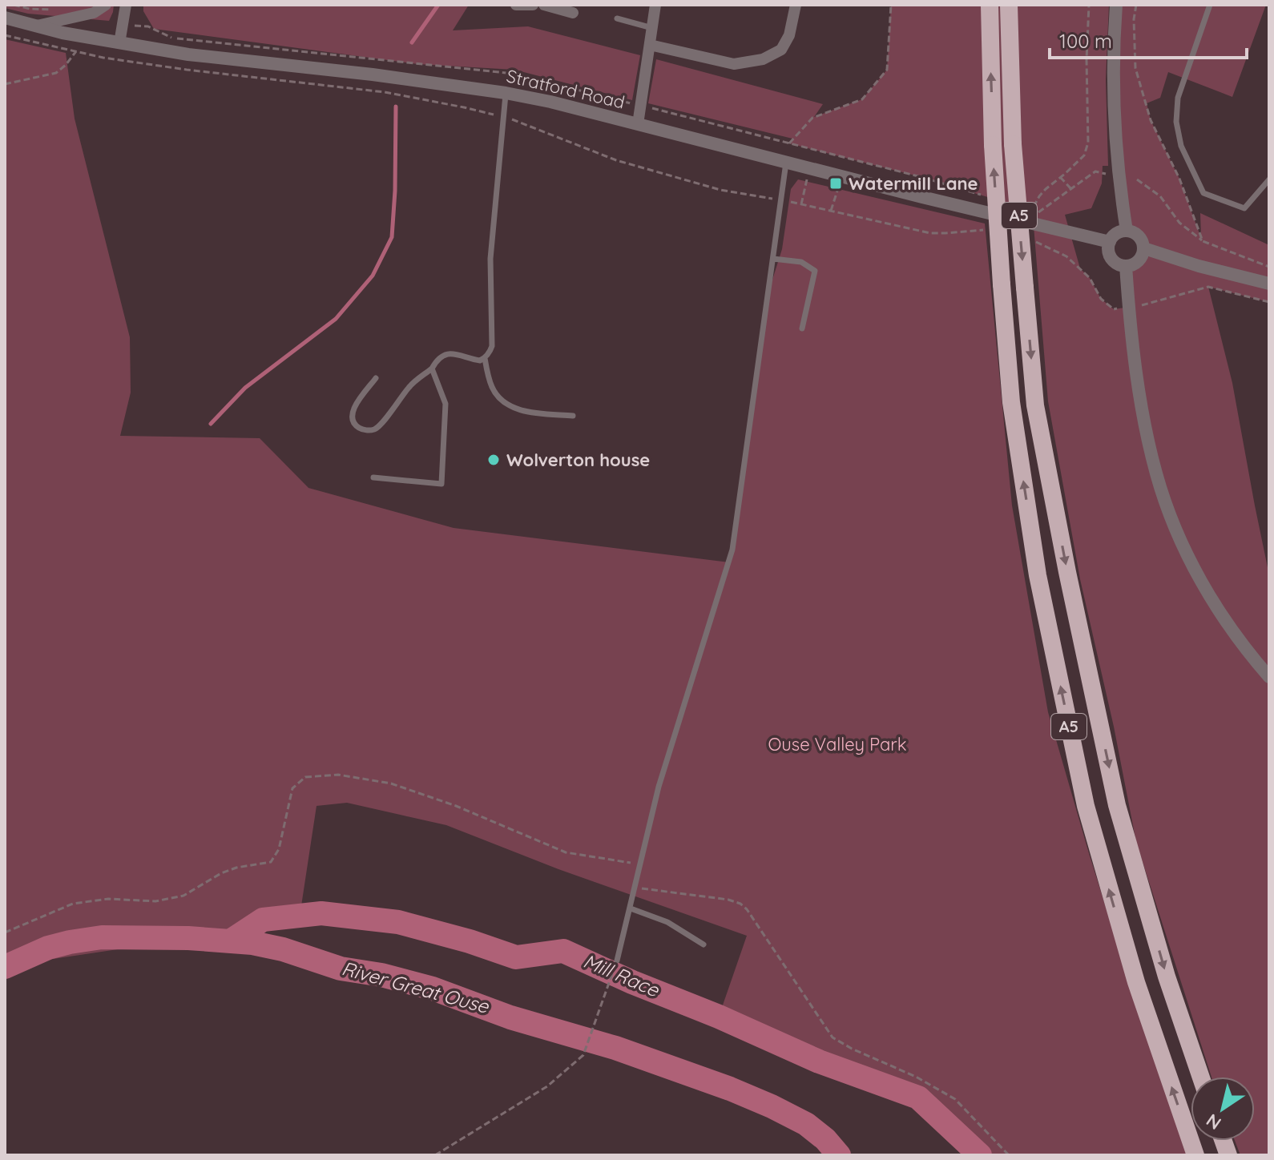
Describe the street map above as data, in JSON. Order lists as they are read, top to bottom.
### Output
{
  "streets": {
    "highway": ["A5"],
    "street": ["Stratford Road"]
  },
  "water": ["Mill Race", "River Great Ouse"],
  "parks": ["Ouse Valley Park"],
  "places": {
    "transit": ["Watermill Lane"],
    "other": ["Wolverton house"]
  },
  "scale_bar": "100 m",
  "north": "bottom left"
}
